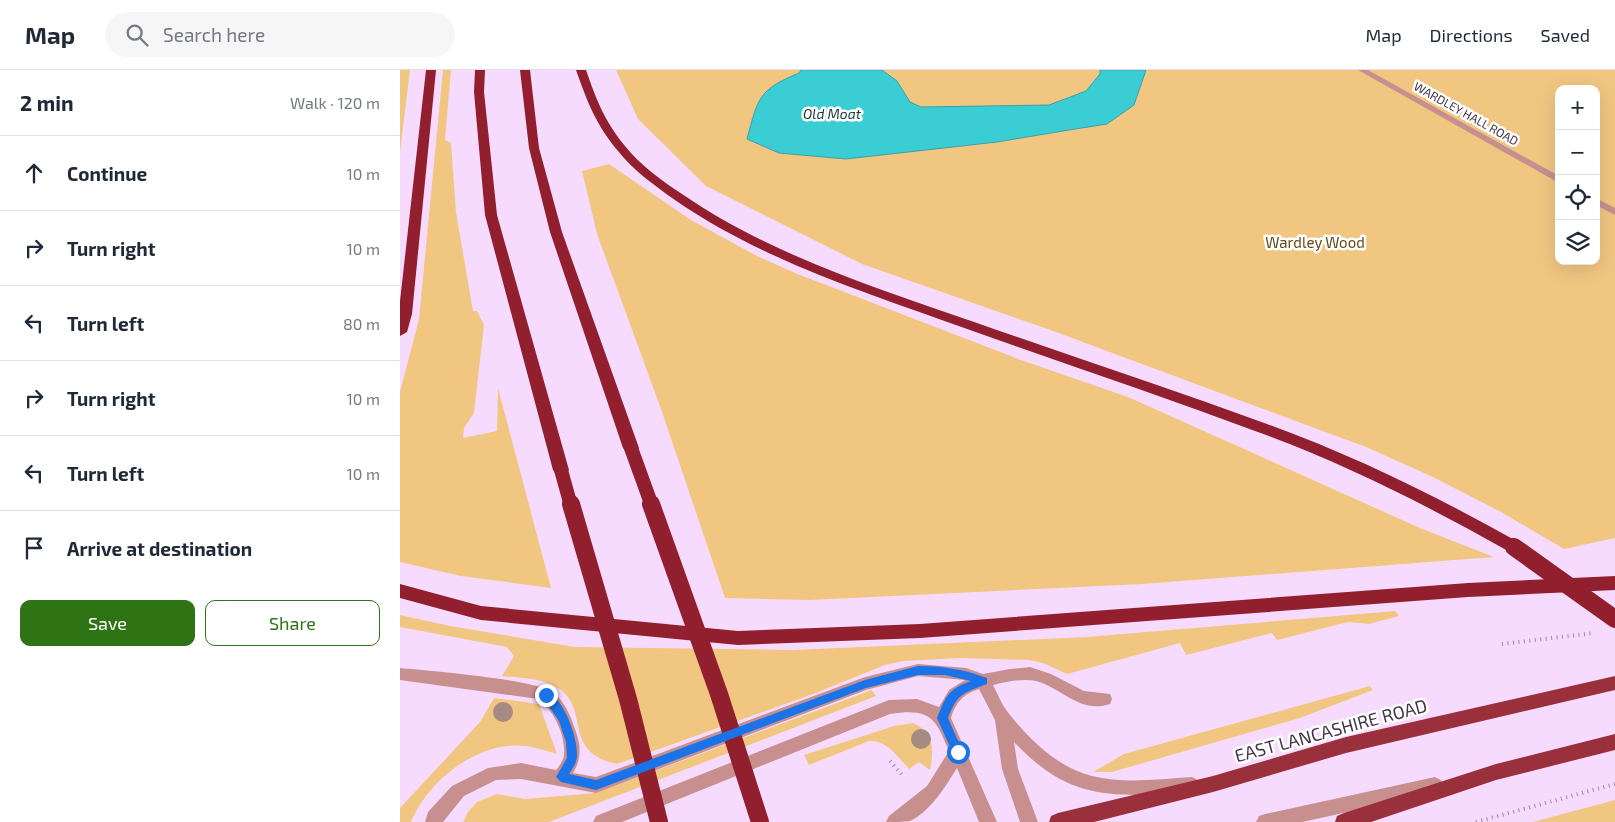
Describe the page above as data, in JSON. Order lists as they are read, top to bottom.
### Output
{
  "streets": {
    "highway": ["EAST LANCASHIRE ROAD"],
    "lane": ["WARDLEY HALL ROAD"]
  },
  "water": ["Old Moat"],
  "parks": ["Wardley Wood"],
  "page": {
    "header": "Map",
    "search": "Search here",
    "nav": ["Map", "Directions", "Saved"],
    "heading": ["2 min", "Walk · 120 m"],
    "map_buttons": ["+", "−"],
    "list": [
      ["Continue", "10 m"],
      ["Turn right", "10 m"],
      ["Turn left", "80 m"],
      ["Turn right", "10 m"],
      ["Turn left", "10 m"],
      "Arrive at destination"
    ],
    "buttons": ["Save", "Share"]
  }
}
